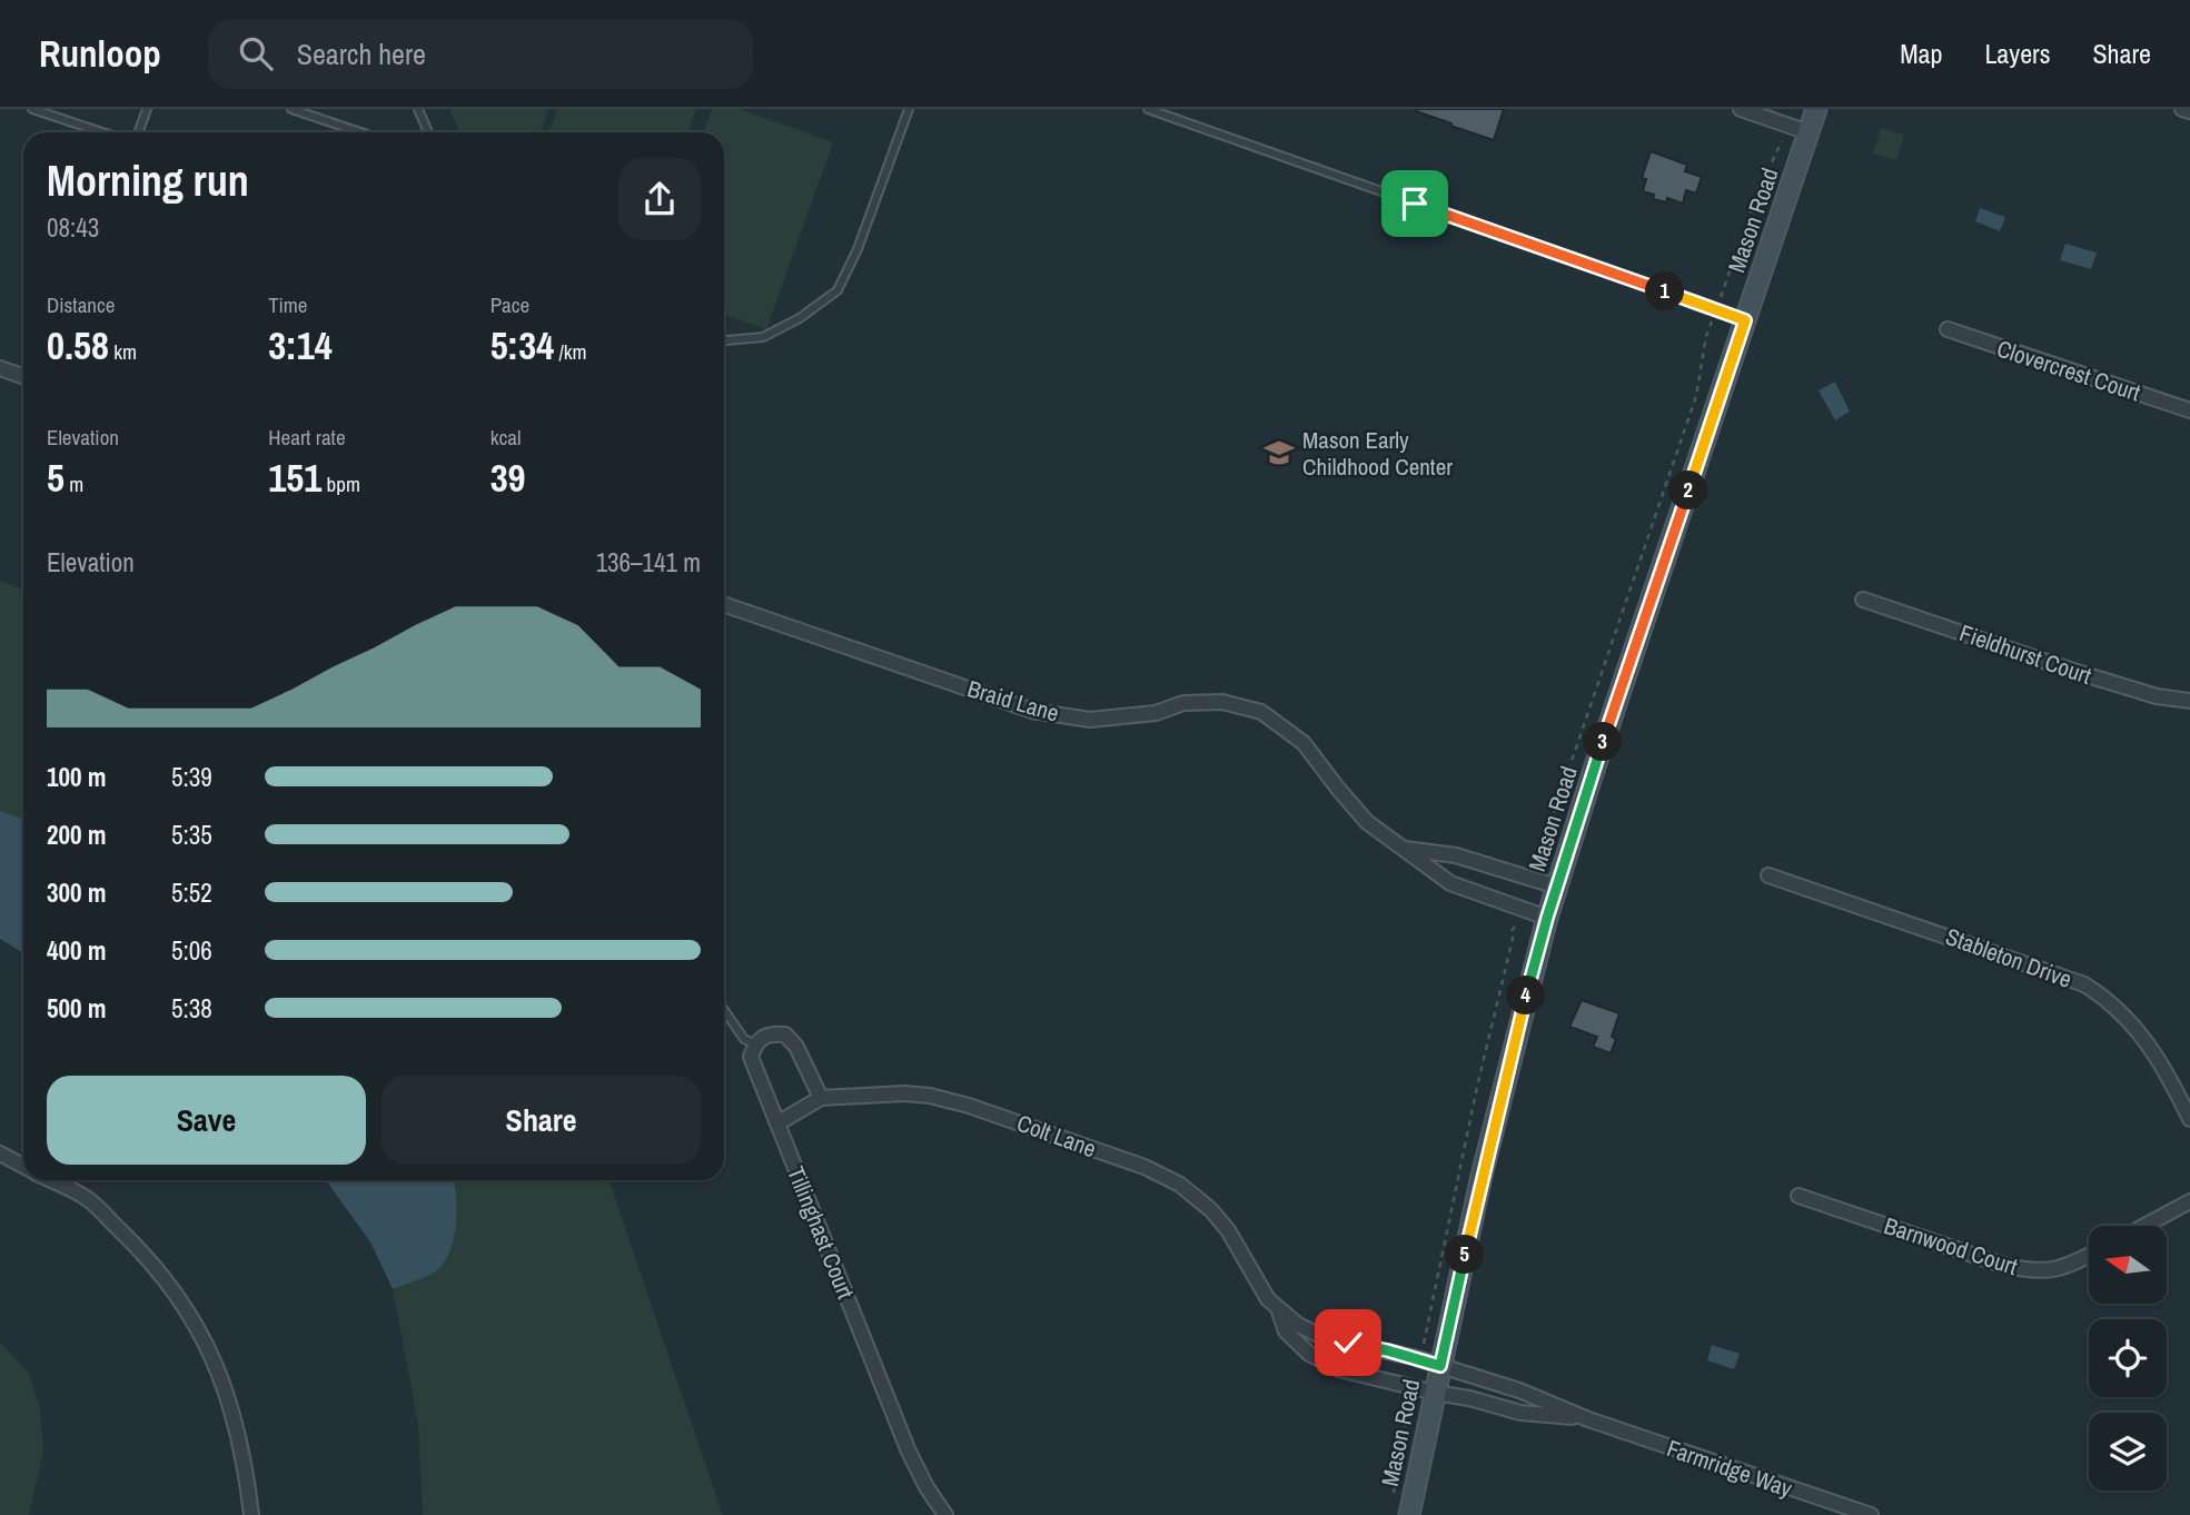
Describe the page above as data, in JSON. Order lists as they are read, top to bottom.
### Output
{
  "streets": {
    "main road": ["Mason Road"],
    "street": [
      "Clovercrest Court",
      "Fieldhurst Court",
      "Braid Lane",
      "Stableton Drive",
      "Colt Lane",
      "Tillinghast Court",
      "Barnwood Court",
      "Farmridge Way"
    ]
  },
  "crossings": [
    ["Mason Road", "Braid Lane"],
    ["Mason Road", "Colt Lane"],
    ["Mason Road", "Farmridge Way"],
    ["Colt Lane", "Tillinghast Court"],
    ["Colt Lane", "Farmridge Way"]
  ],
  "places": {
    "school or university": ["Mason Early Childhood Center"]
  },
  "north": "left",
  "page": {
    "header": "Runloop",
    "search": "Search here",
    "nav": ["Map", "Layers", "Share"],
    "heading": ["Morning run", "08:43"],
    "stats": [
      ["Distance", "0.58 km"],
      ["Time", "3:14"],
      ["Pace", "5:34 /km"],
      ["Elevation", "5 m"],
      ["Heart rate", "151 bpm"],
      ["kcal", "39"]
    ],
    "pins": [
      "1",
      "2",
      "3",
      "4",
      "5"
    ],
    "chart": ["Elevation", "136–141 m"],
    "list": [
      {
        "name": "100 m",
        "note": "5:39"
      },
      {
        "name": "200 m",
        "note": "5:35"
      },
      {
        "name": "300 m",
        "note": "5:52"
      },
      {
        "name": "400 m",
        "note": "5:06"
      },
      {
        "name": "500 m",
        "note": "5:38"
      }
    ],
    "buttons": ["Save", "Share"]
  }
}
